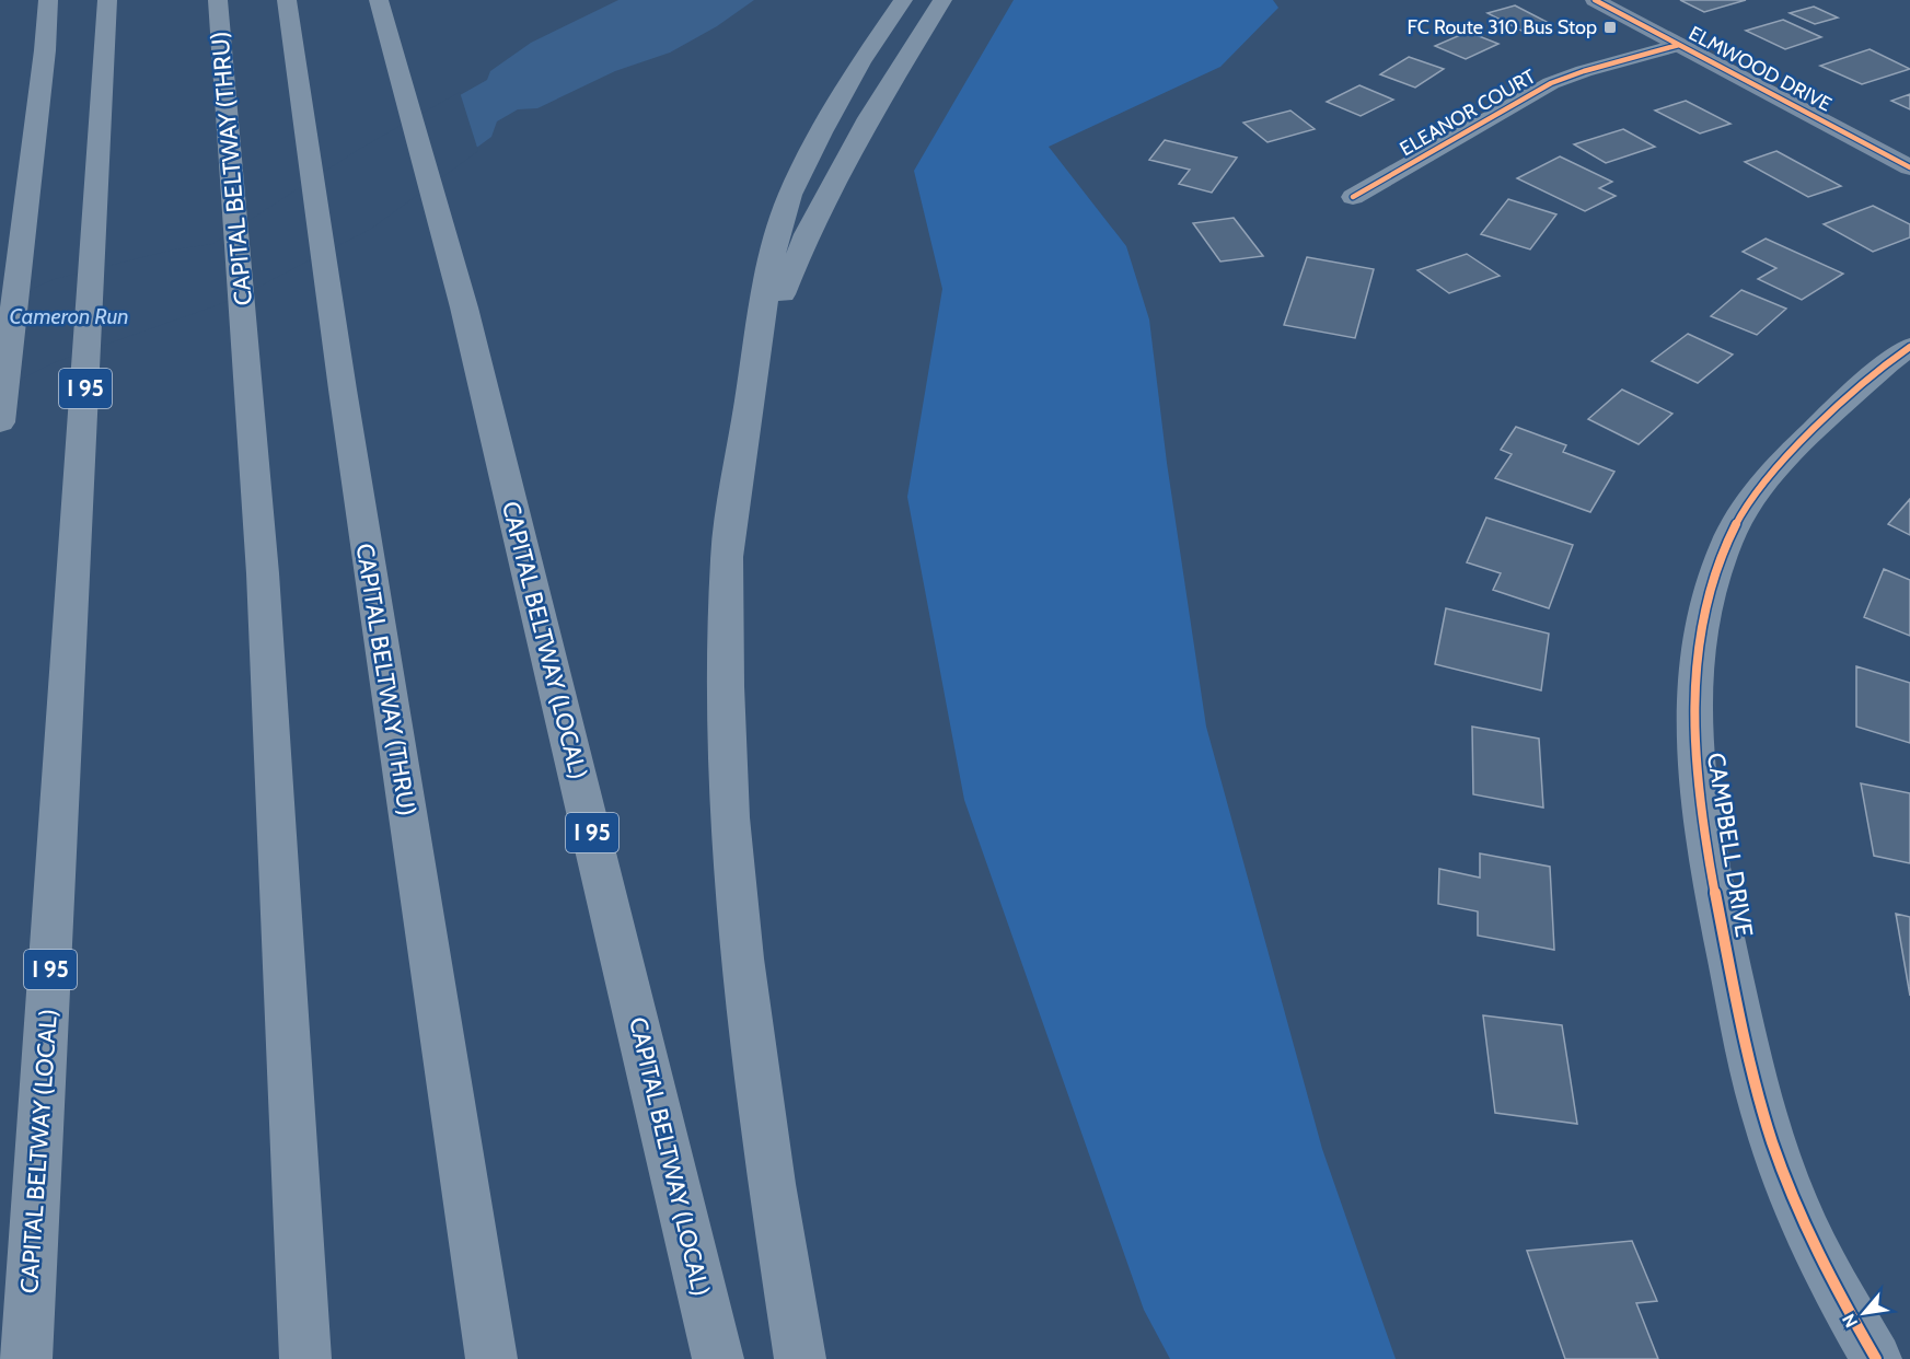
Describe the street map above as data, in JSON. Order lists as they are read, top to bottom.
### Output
{
  "streets": {
    "highway": ["CAPITAL BELTWAY (THRU)", "I 95", "CAPITAL BELTWAY (LOCAL)"],
    "street": ["ELMWOOD DRIVE", "ELEANOR COURT", "CAMPBELL DRIVE"]
  },
  "crossings": [
    ["ELMWOOD DRIVE", "ELEANOR COURT"]
  ],
  "water": ["Cameron Run"],
  "places": {
    "transit": ["FC Route 310 Bus Stop"]
  },
  "north": "bottom left"
}
